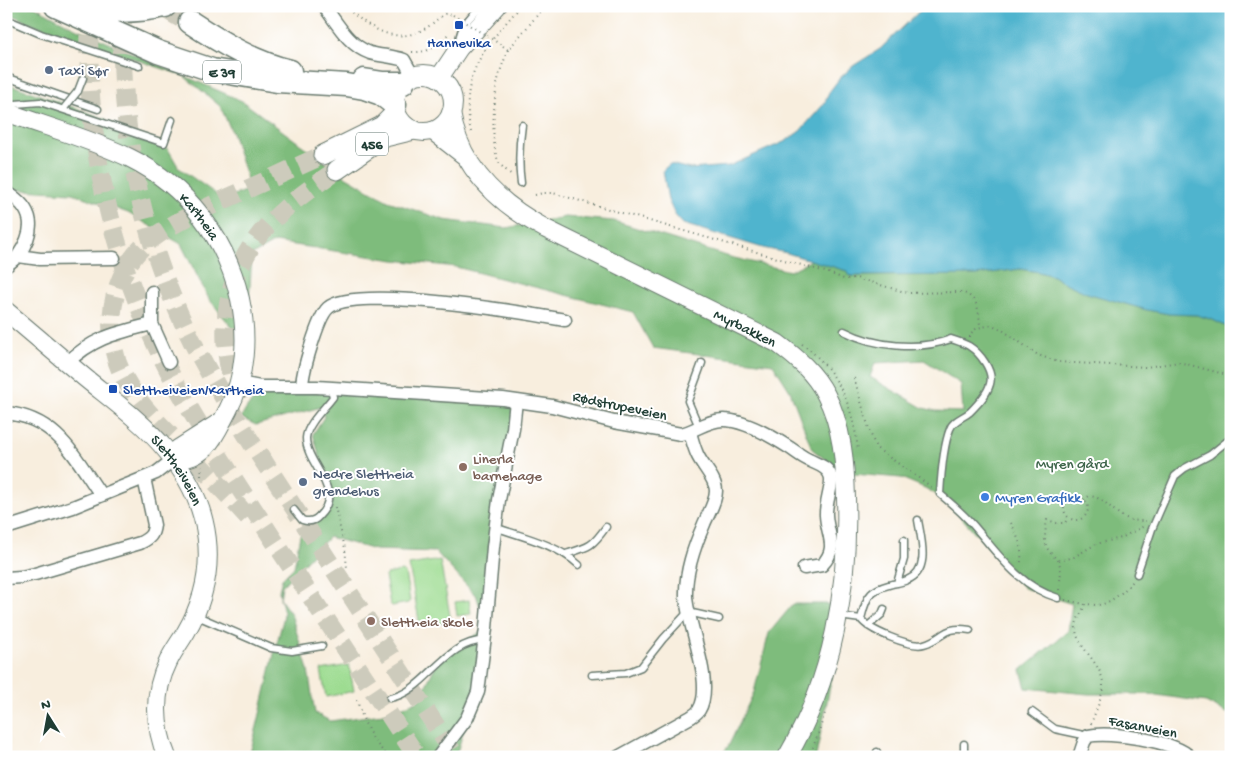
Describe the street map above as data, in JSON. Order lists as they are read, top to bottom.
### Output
{
  "streets": {
    "highway": ["E 39"],
    "main road": ["456"],
    "street": [
      "Kartheia",
      "Myrbakken",
      "Rødstrupeveien",
      "Slettheiveien",
      "Fasanveien"
    ]
  },
  "crossings": [
    ["E 39", "456"],
    ["E 39", "Myrbakken"],
    ["456", "Myrbakken"],
    ["Kartheia", "Rødstrupeveien"],
    ["Kartheia", "Slettheiveien"]
  ],
  "parks": ["Myren gård"],
  "places": {
    "transit": ["Hannevika", "Slettheiveien/Kartheia"],
    "other": [
      "Taxi Sør",
      "Linerla barnehage",
      "Nedre Slettheia grendehus",
      "Myren Grafikk",
      "Slettheia skole"
    ]
  },
  "north": "top"
}
